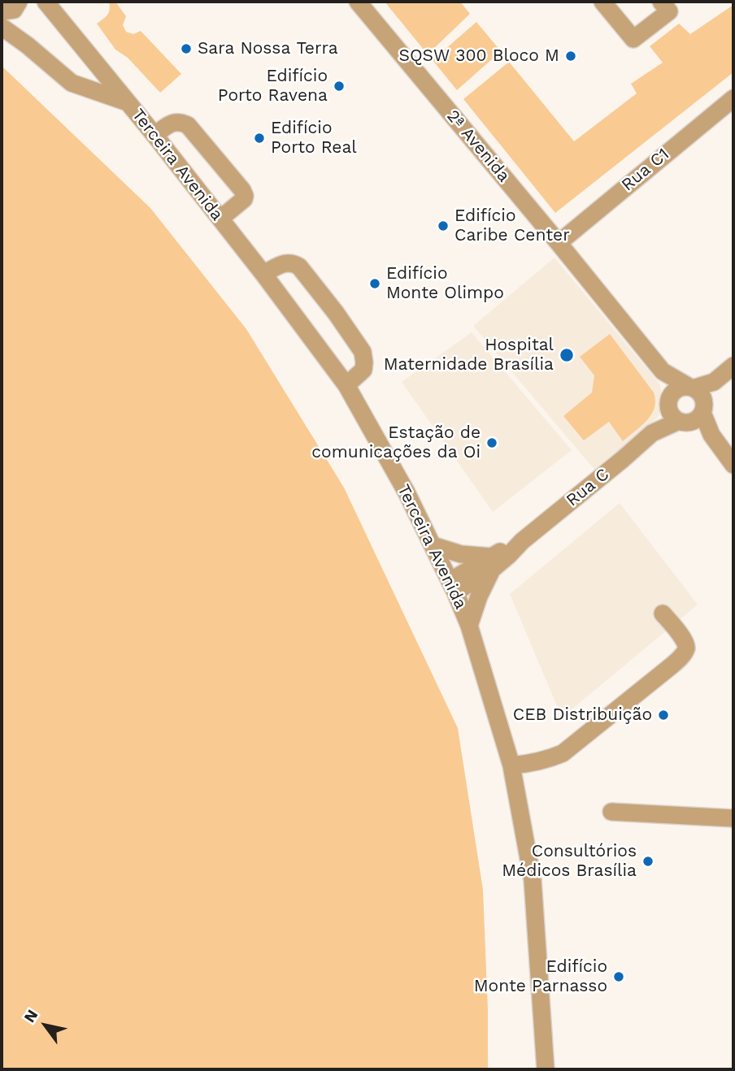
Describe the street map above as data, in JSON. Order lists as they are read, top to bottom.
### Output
{
  "streets": {
    "street": [
      "2ª Avenida",
      "Terceira Avenida",
      "Rua C1",
      "Rua C"
    ]
  },
  "crossings": [
    ["2ª Avenida", "Rua C1"],
    ["2ª Avenida", "Rua C"],
    ["Terceira Avenida", "Rua C"]
  ],
  "places": [
    "Sara Nossa Terra",
    "SQSW 300 Bloco M",
    "Edifício Porto Ravena",
    "Edifício Porto Real",
    "Edifício Caribe Center",
    "Edifício Monte Olimpo",
    "Hospital Maternidade Brasília",
    "Estação de comunicações da Oi",
    "CEB Distribuição",
    "Consultórios Médicos Brasília",
    "Edifício Monte Parnasso"
  ],
  "north": "top left"
}
